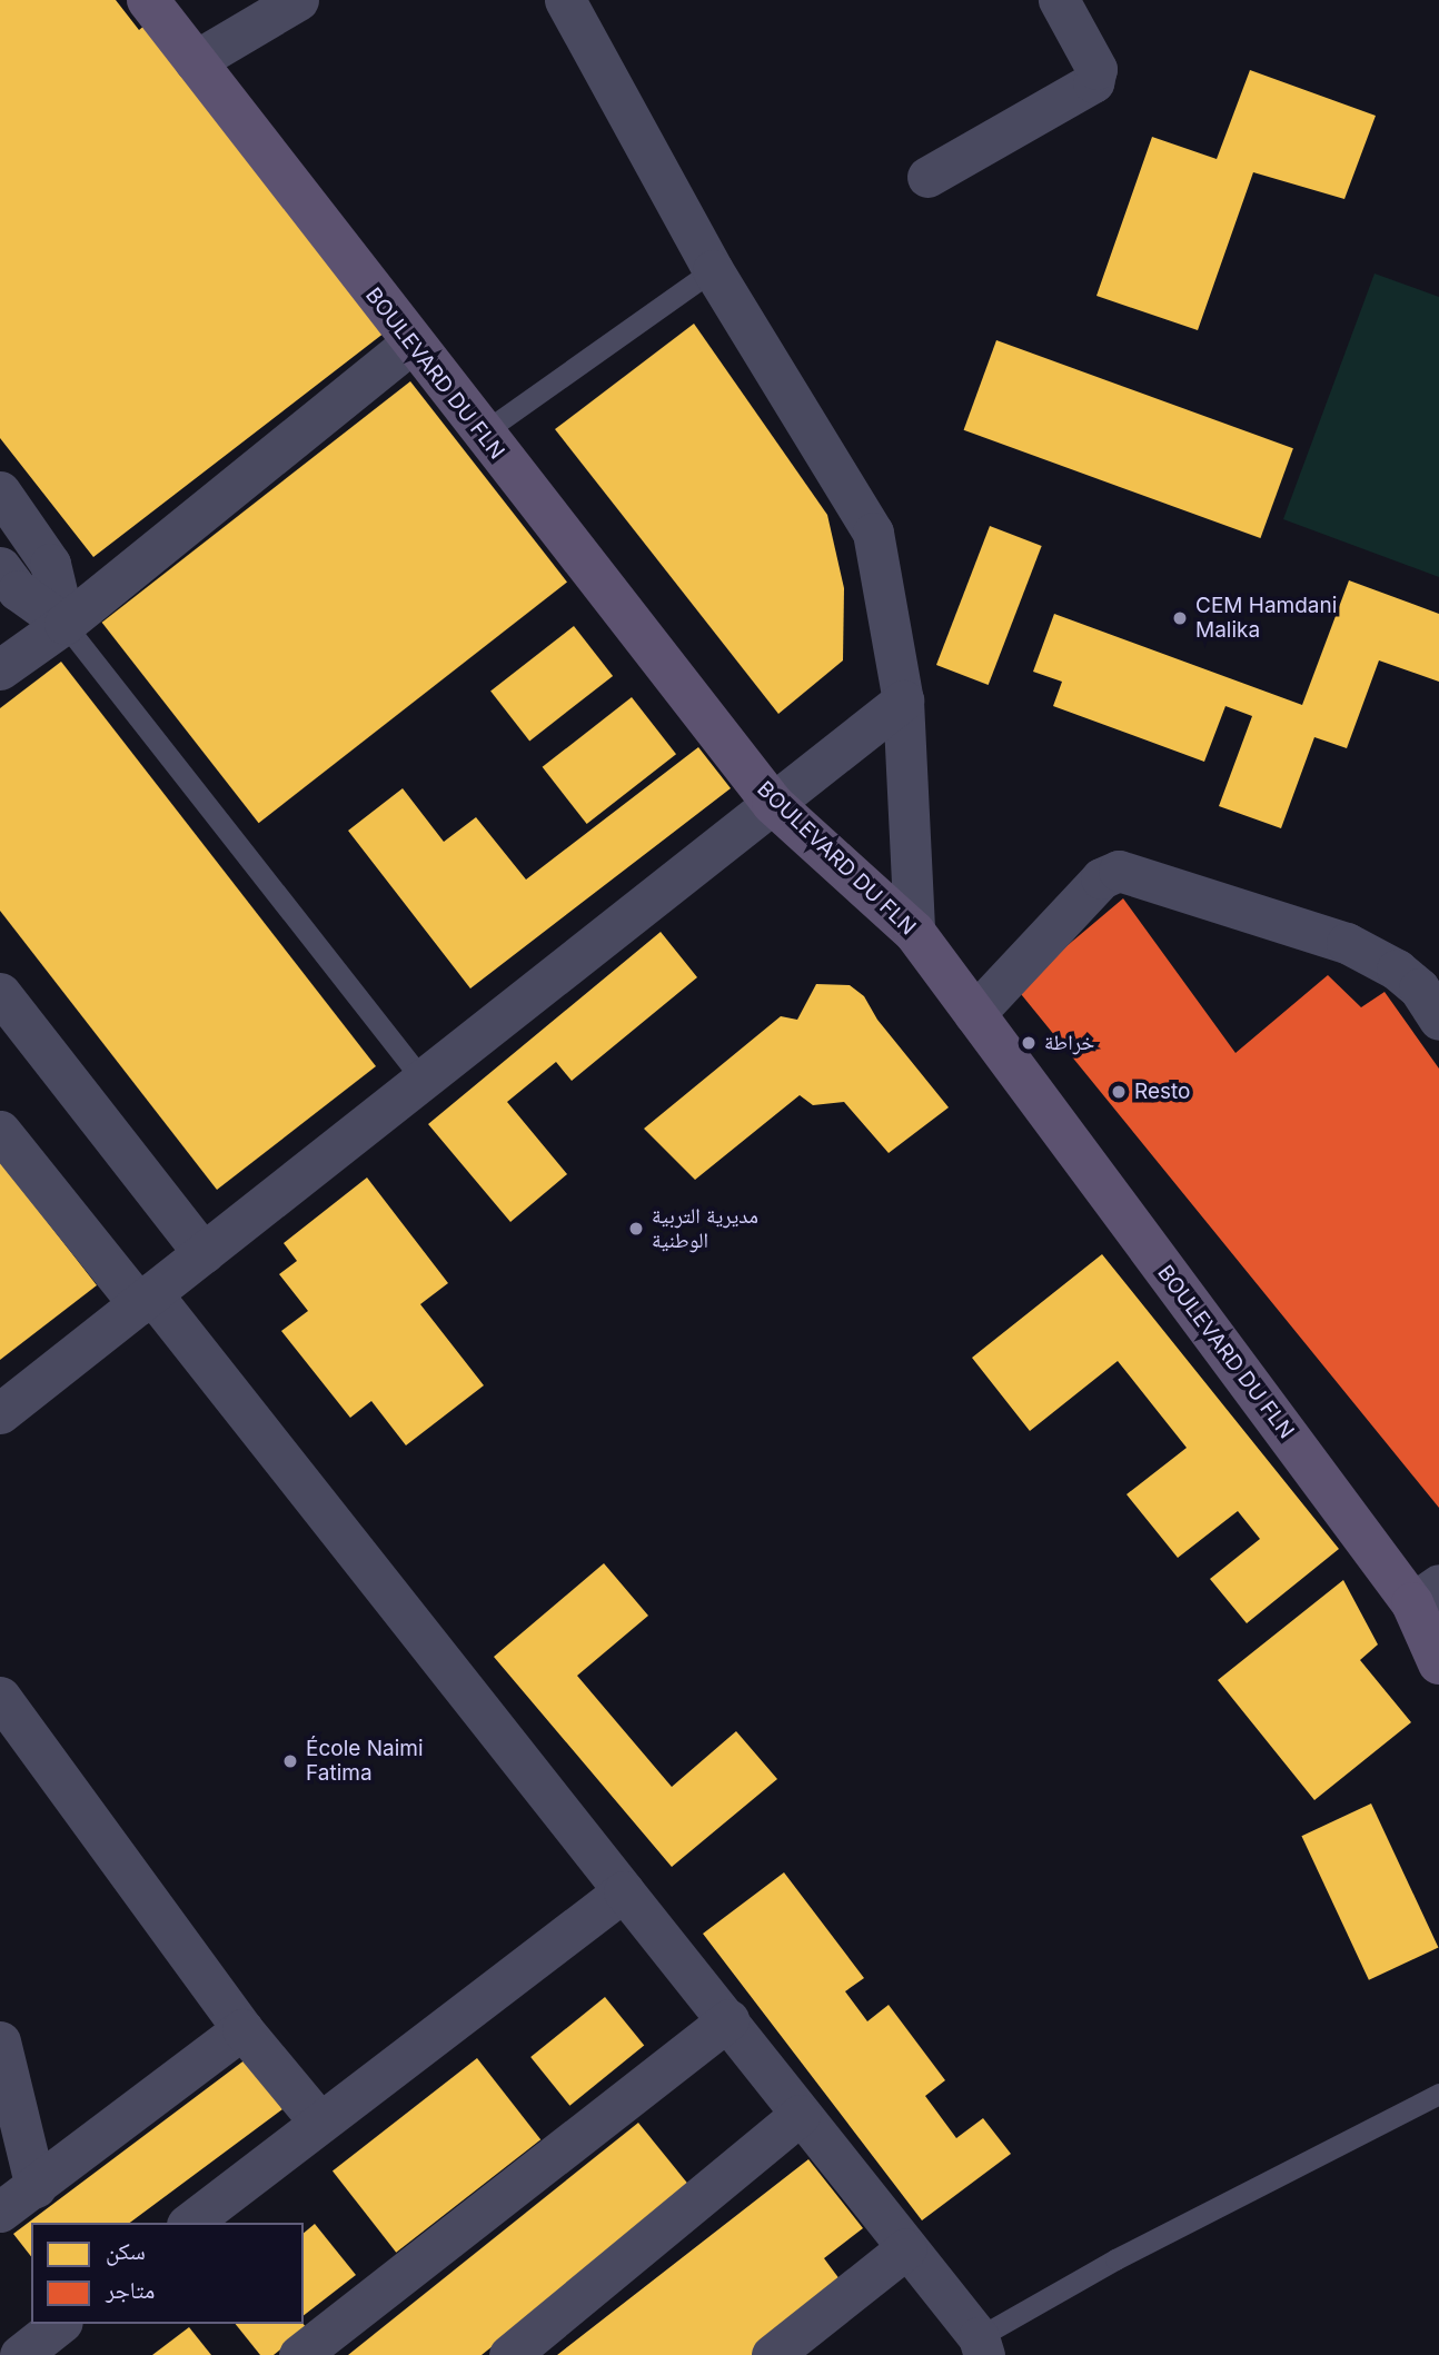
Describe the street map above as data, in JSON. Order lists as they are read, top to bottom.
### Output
{
  "streets": {
    "main road": ["BOULEVARD DU FLN"]
  },
  "places": [
    "CEM Hamdani Malika",
    "خراطة",
    "Resto",
    "مديرية التربية الوطنية",
    "École Naimi Fatima"
  ],
  "legend": ["سكن", "متاجر"]
}
